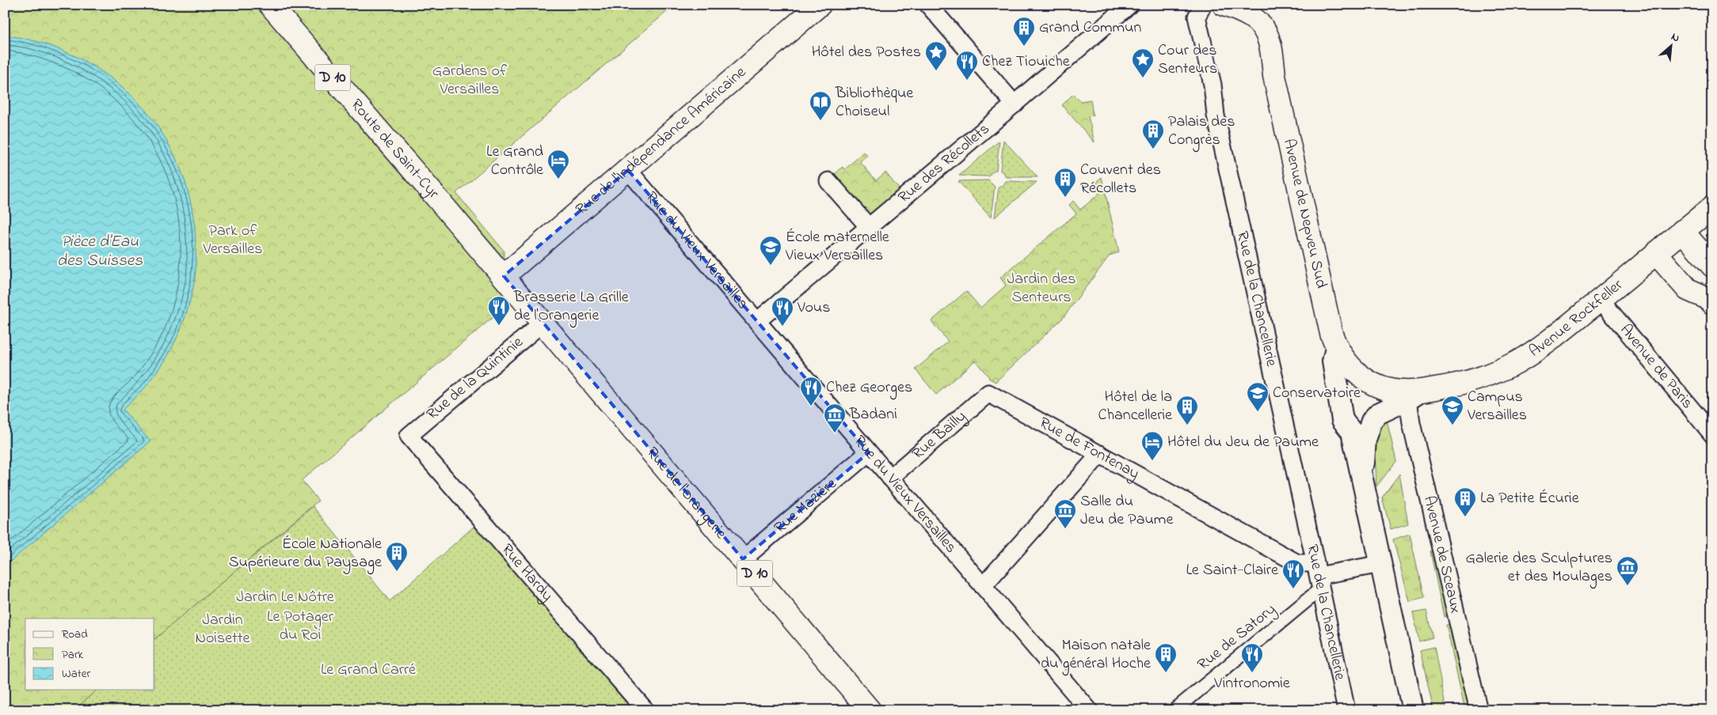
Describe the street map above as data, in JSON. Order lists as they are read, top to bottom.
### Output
{
  "streets": {
    "main road": [
      "D 10",
      "Rue de l'Indépendance Américaine",
      "Route de Saint-Cyr",
      "Avenue de Nepveu Sud",
      "Avenue Rockfeller",
      "Rue de l'Orangerie"
    ],
    "street": [
      "Rue des Récollets",
      "Rue du Vieux Versailles",
      "Rue de la Chancellerie",
      "Avenue de Paris",
      "Rue de la Quintinie",
      "Rue Bailly",
      "Rue de Fontenay",
      "Rue Mazière",
      "Avenue de Sceaux",
      "Rue Hardy",
      "Rue de Satory"
    ]
  },
  "crossings": [
    ["Rue de l'Indépendance Américaine", "Route de Saint-Cyr"],
    ["Rue de l'Indépendance Américaine", "Rue du Vieux Versailles"],
    ["Rue de l'Indépendance Américaine", "Rue de l'Orangerie"],
    ["Route de Saint-Cyr", "Rue de l'Orangerie"],
    ["Rue des Récollets", "Rue du Vieux Versailles"],
    ["Avenue de Nepveu Sud", "Avenue Rockfeller"],
    ["Avenue de Nepveu Sud", "Avenue de Sceaux"],
    ["Rue du Vieux Versailles", "Rue Bailly"],
    ["Rue du Vieux Versailles", "Rue Mazière"],
    ["Rue de la Chancellerie", "Rue de Fontenay"],
    ["Rue de la Chancellerie", "Rue de Satory"],
    ["Avenue Rockfeller", "Avenue de Paris"],
    ["Avenue Rockfeller", "Avenue de Sceaux"],
    ["Rue de la Quintinie", "Rue de l'Orangerie"],
    ["Rue de la Quintinie", "Rue Hardy"],
    ["Rue Bailly", "Rue de Fontenay"],
    ["Rue de Fontenay", "Rue de Satory"],
    ["Rue de l'Orangerie", "Rue Mazière"]
  ],
  "water": ["Pièce d'Eau des Suisses"],
  "parks": [
    "Gardens of Versailles",
    "Park of Versailles",
    "Jardin des Senteurs",
    "Jardin Le Nôtre",
    "Le Potager du Roi",
    "Jardin Noisette",
    "Le Grand Carré"
  ],
  "places": {
    "building": [
      "Grand Commun",
      "Palais des Congrès",
      "Couvent des Récollets",
      "Hôtel de la Chancellerie",
      "La Petite Écurie",
      "École Nationale Supérieure du Paysage",
      "Maison natale du général Hoche"
    ],
    "place": ["Hôtel des Postes", "Cour des Senteurs"],
    "restaurant": [
      "Chez Tiouiche",
      "Brasserie La Grille de l'Orangerie",
      "Vous",
      "Chez Georges",
      "Le Saint-Claire",
      "Vintronomie"
    ],
    "library": ["Bibliothèque Choiseul"],
    "hotel": ["Le Grand Contrôle", "Hôtel du Jeu de Paume"],
    "school or university": ["École maternelle Vieux Versailles", "Conservatoire", "Campus Versailles"],
    "museum": ["Badani", "Salle du Jeu de Paume", "Galerie des Sculptures et des Moulages"]
  },
  "legend": ["Road", "Park", "Water"],
  "north": "top right"
}
